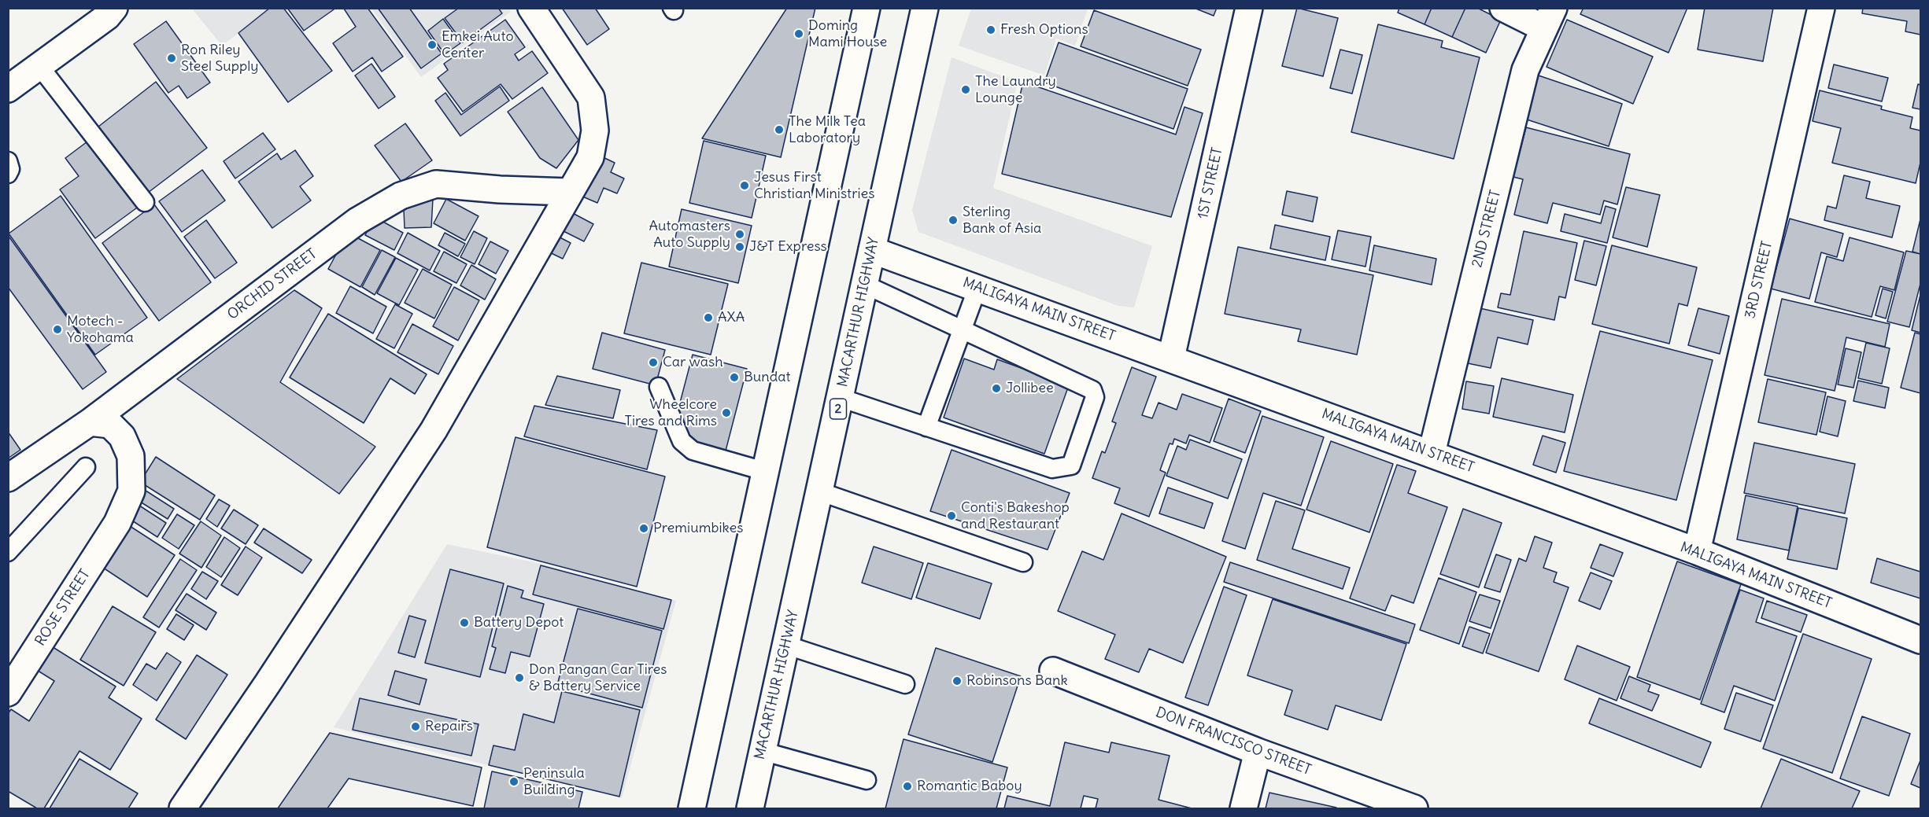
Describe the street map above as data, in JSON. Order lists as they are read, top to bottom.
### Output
{
  "streets": {
    "main road": [
      "1ST STREET",
      "2ND STREET",
      "3RD STREET",
      "ORCHID STREET",
      "MALIGAYA MAIN STREET",
      "MACARTHUR HIGHWAY",
      "2",
      "ROSE STREET",
      "DON FRANCISCO STREET"
    ]
  },
  "crossings": [
    ["1ST STREET", "MALIGAYA MAIN STREET"],
    ["2ND STREET", "MALIGAYA MAIN STREET"],
    ["3RD STREET", "MALIGAYA MAIN STREET"],
    ["ORCHID STREET", "ROSE STREET"],
    ["MALIGAYA MAIN STREET", "MACARTHUR HIGHWAY"]
  ],
  "places": [
    "Fresh Options",
    "Doming Mami House",
    "Emkei Auto Center",
    "Ron Riley Steel Supply",
    "The Laundry Lounge",
    "The Milk Tea Laboratory",
    "Jesus First Christian Ministries",
    "Sterling Bank of Asia",
    "Automasters Auto Supply",
    "J&T Express",
    "AXA",
    "Motech - Yokohama",
    "Car wash",
    "Bundat",
    "Jollibee",
    "Wheelcore Tires and Rims",
    "Conti's Bakeshop and Restaurant",
    "Premiumbikes",
    "Battery Depot",
    "Don Pangan Car Tires & Battery Service",
    "Robinsons Bank",
    "Repairs",
    "Peninsula Building",
    "Romantic Baboy"
  ]
}
